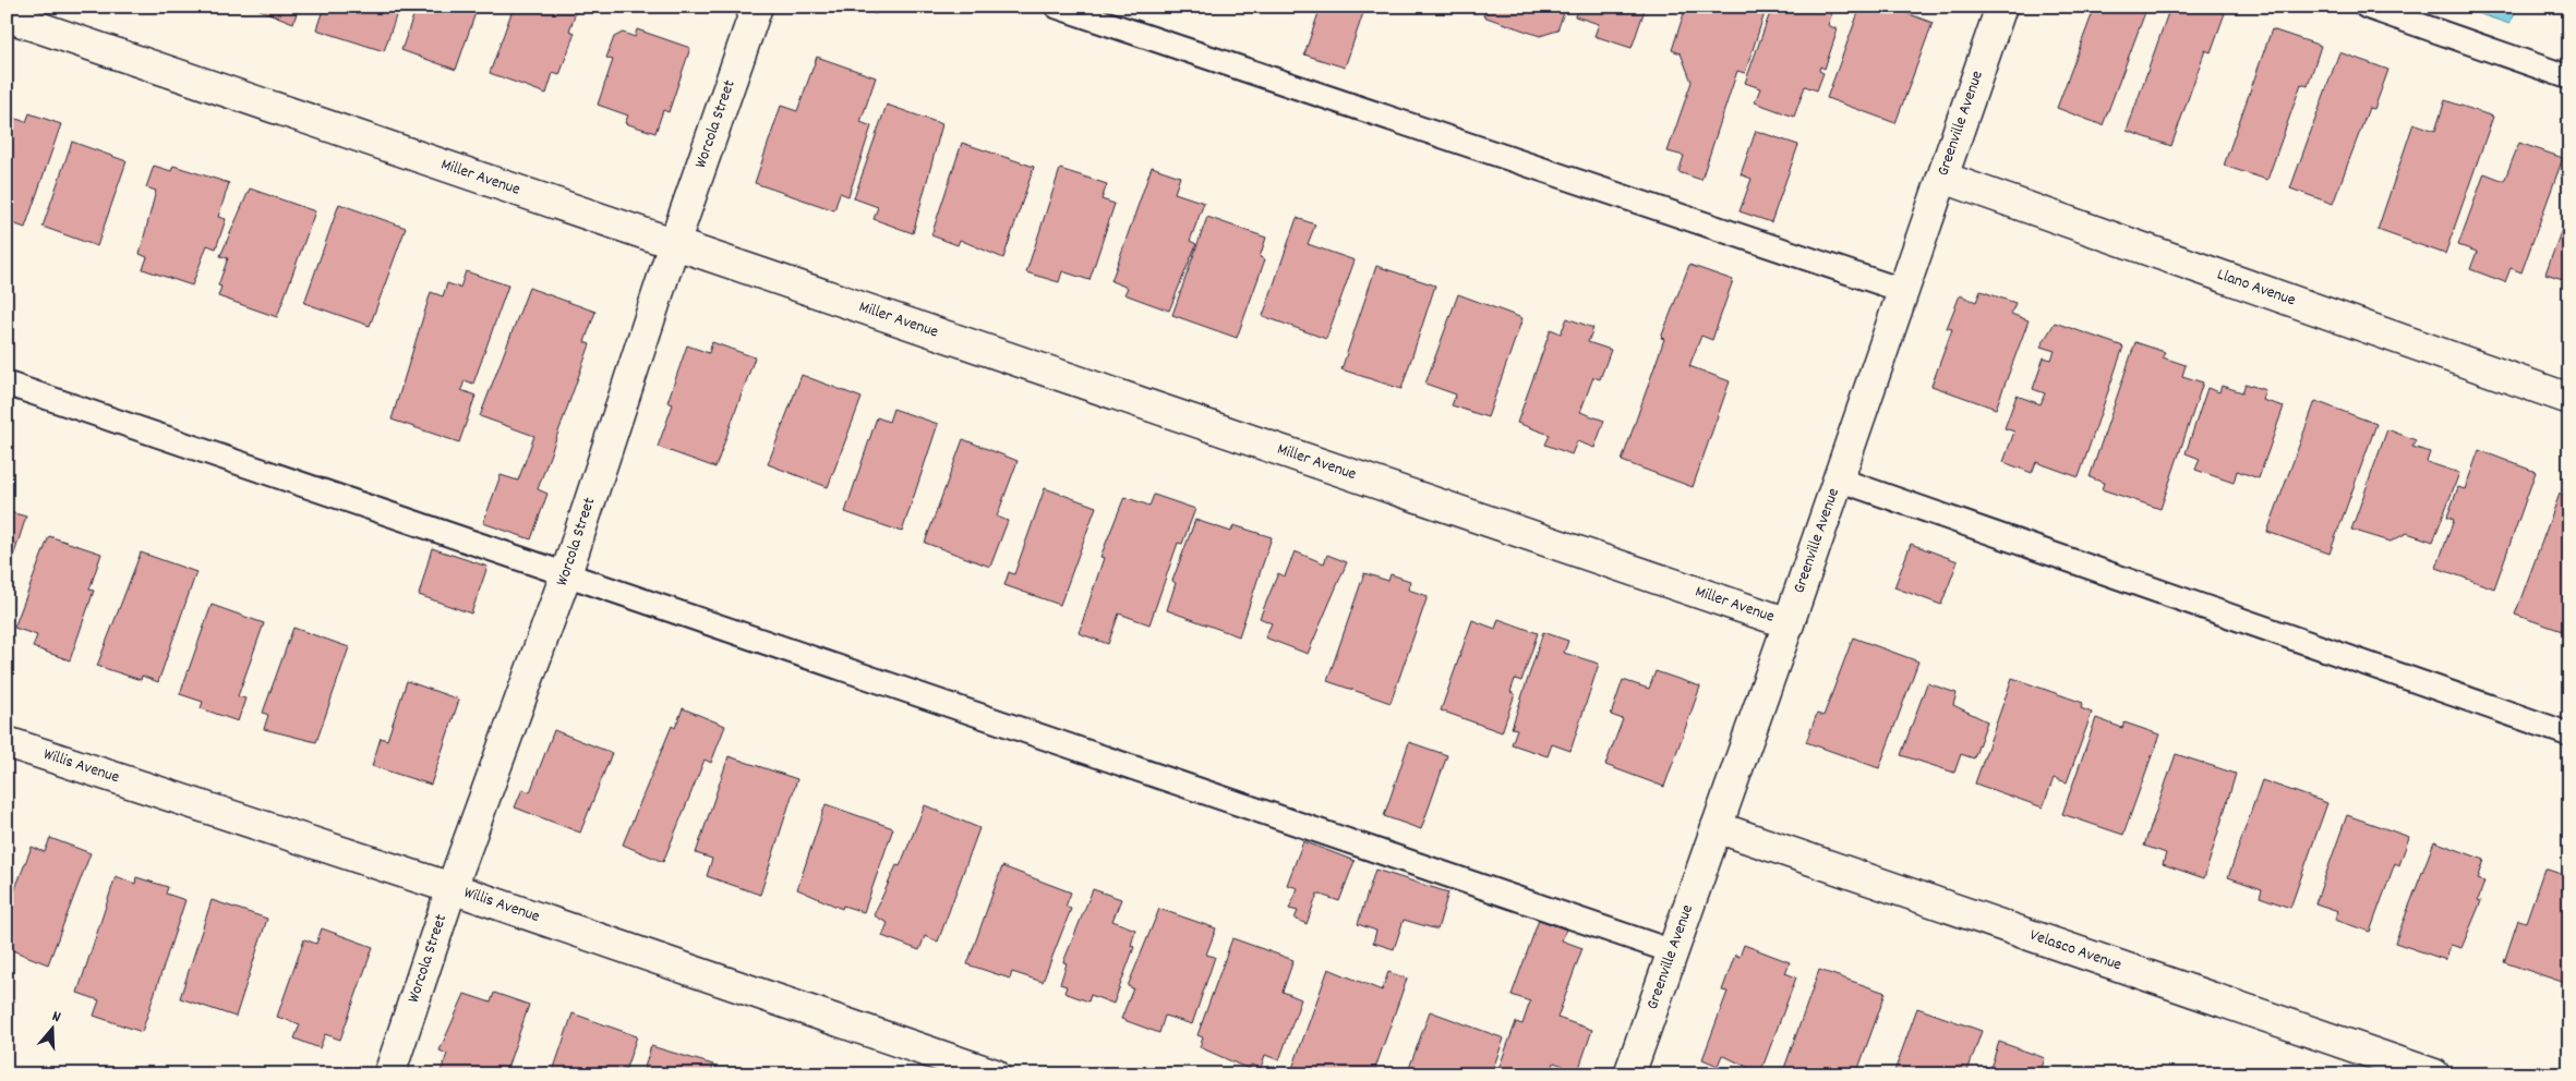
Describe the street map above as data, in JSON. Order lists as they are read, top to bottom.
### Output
{
  "streets": {
    "street": [
      "Worcola Street",
      "Greenville Avenue",
      "Miller Avenue",
      "Llano Avenue",
      "Willis Avenue",
      "Velasco Avenue"
    ]
  },
  "crossings": [
    ["Worcola Street", "Miller Avenue"],
    ["Worcola Street", "Willis Avenue"],
    ["Greenville Avenue", "Miller Avenue"],
    ["Greenville Avenue", "Llano Avenue"],
    ["Greenville Avenue", "Velasco Avenue"]
  ],
  "north": "top"
}
